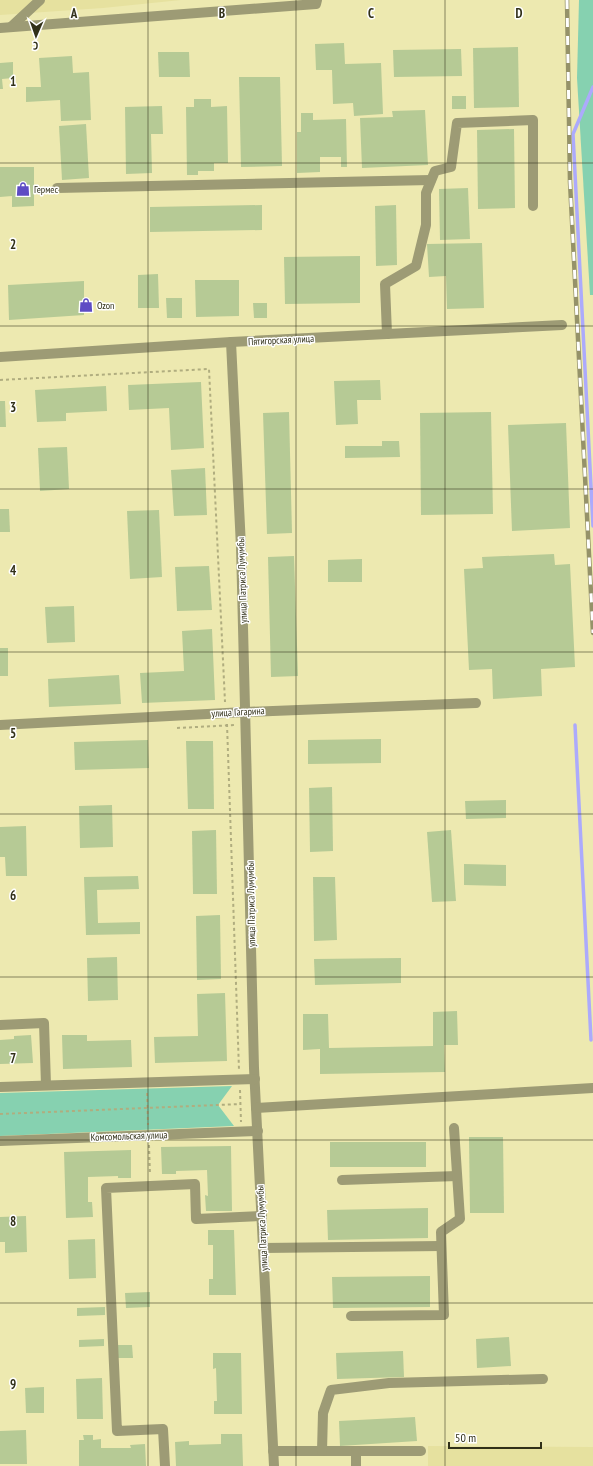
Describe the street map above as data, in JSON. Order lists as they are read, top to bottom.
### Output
{
  "streets": {
    "street": [
      "Пятигорская улица",
      "улица Патриса Лумумбы",
      "улица Гагарина",
      "Комсомольская улица"
    ]
  },
  "crossings": [
    ["Пятигорская улица", "улица Патриса Лумумбы"],
    ["улица Патриса Лумумбы", "улица Гагарина"],
    ["улица Патриса Лумумбы", "Комсомольская улица"]
  ],
  "places": {
    "shop": ["Гермес", "Ozon"]
  },
  "scale_bar": "50 m",
  "north": "bottom",
  "grid": {
    "columns": [
      "A",
      "B",
      "C",
      "D"
    ],
    "rows": [
      "1",
      "2",
      "3",
      "4",
      "5",
      "6",
      "7",
      "8",
      "9"
    ]
  }
}
